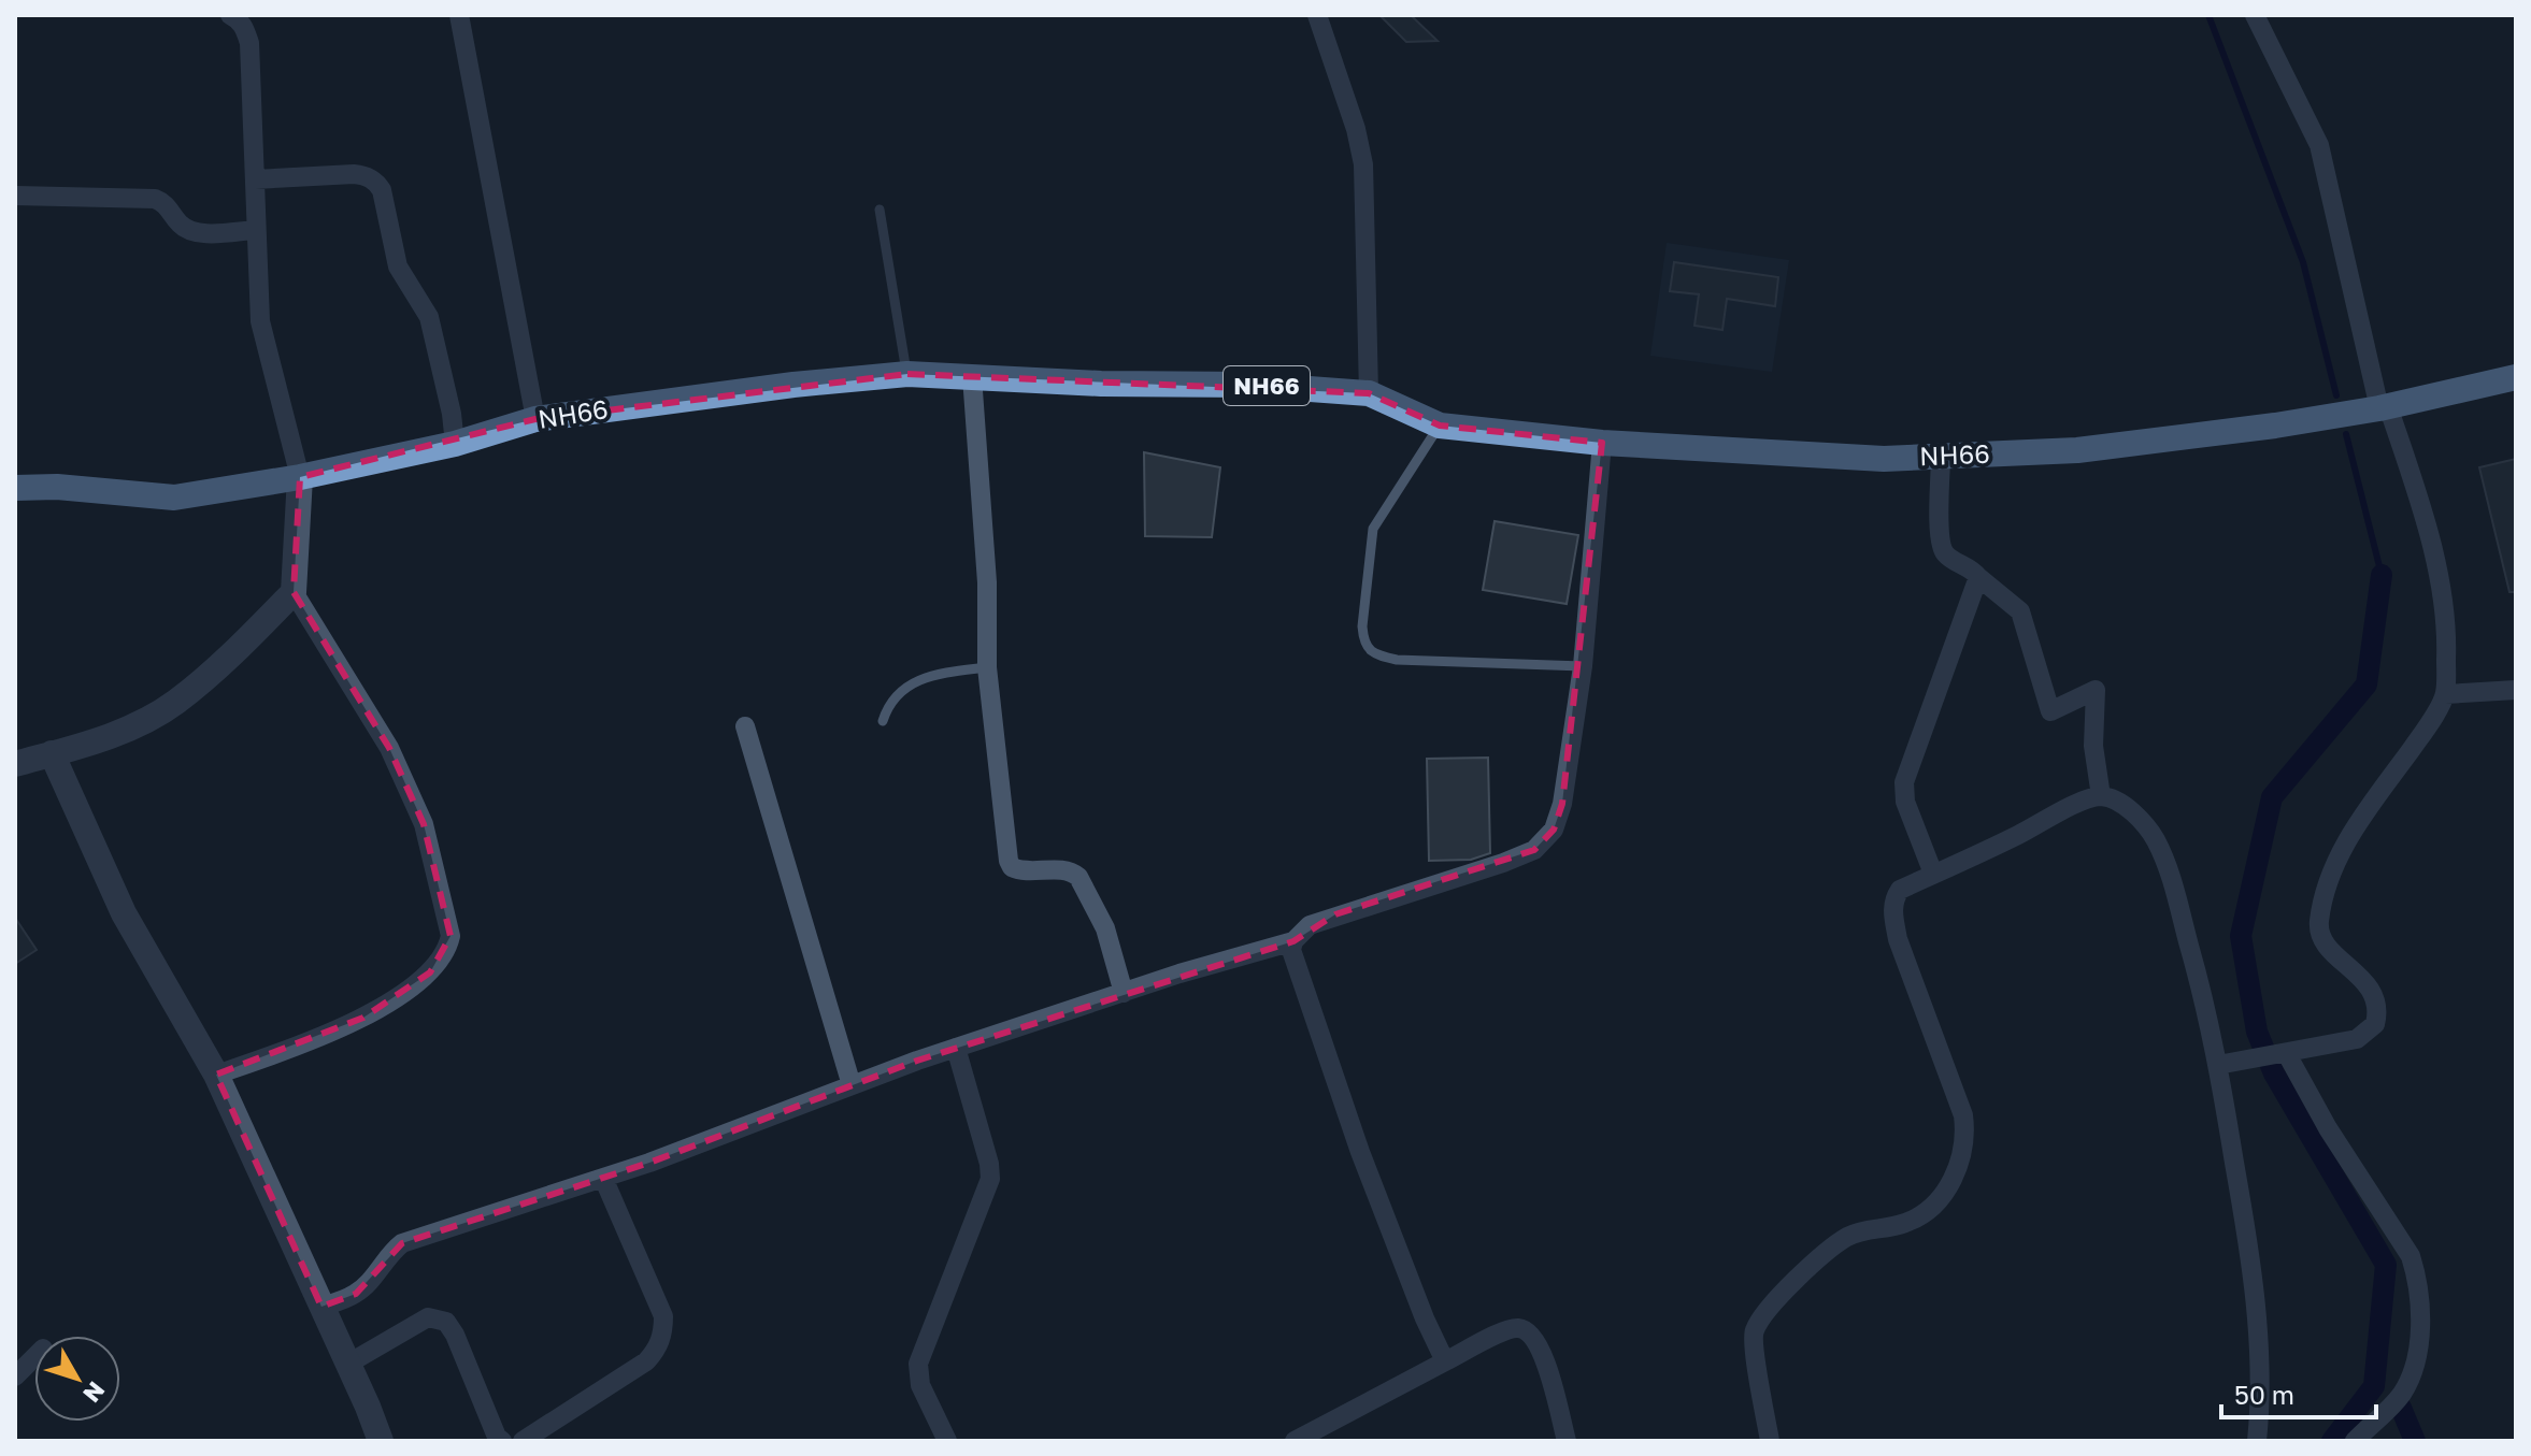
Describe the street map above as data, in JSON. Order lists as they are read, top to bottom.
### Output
{
  "streets": {
    "highway": ["NH66"]
  },
  "scale_bar": "50 m",
  "north": "bottom right"
}
